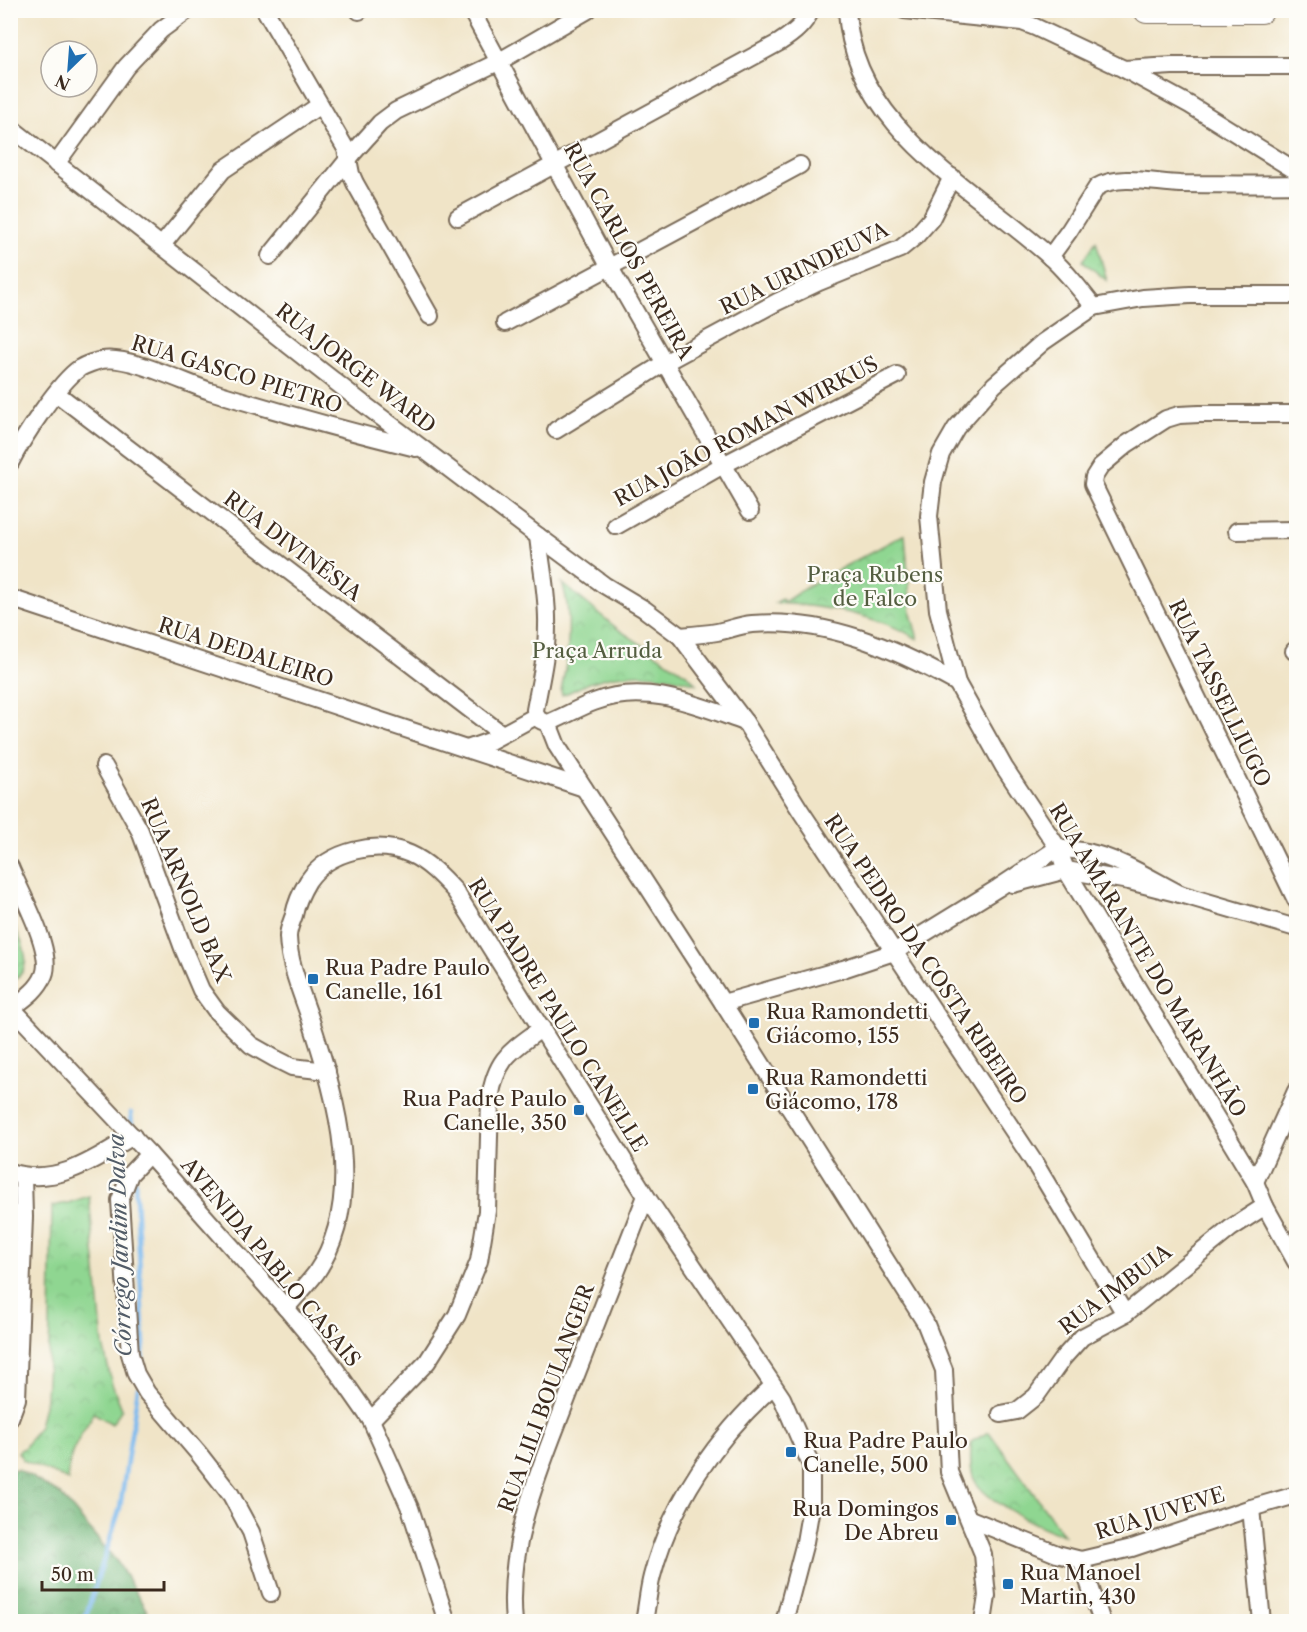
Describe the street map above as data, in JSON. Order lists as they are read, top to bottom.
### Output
{
  "streets": {
    "street": [
      "RUA CARLOS PEREIRA",
      "RUA URINDEUVA",
      "RUA JORGE WARD",
      "RUA GASCO PIETRO",
      "RUA JOÃO ROMAN WIRKUS",
      "RUA DIVINÉSIA",
      "RUA DEDALEIRO",
      "RUA TASSELLIUGO",
      "RUA ARNOLD BAX",
      "RUA PEDRO DA COSTA RIBEIRO",
      "RUA AMARANTE DO MARANHÃO",
      "RUA PADRE PAULO CANELLE",
      "AVENIDA PABLO CASAIS",
      "RUA IMBUIA",
      "RUA LILI BOULANGER",
      "RUA JUVEVE"
    ]
  },
  "crossings": [
    ["RUA CARLOS PEREIRA", "RUA URINDEUVA"],
    ["RUA CARLOS PEREIRA", "RUA JOÃO ROMAN WIRKUS"],
    ["RUA JORGE WARD", "RUA GASCO PIETRO"],
    ["RUA JORGE WARD", "RUA PEDRO DA COSTA RIBEIRO"],
    ["RUA GASCO PIETRO", "RUA DIVINÉSIA"],
    ["RUA ARNOLD BAX", "RUA PADRE PAULO CANELLE"],
    ["RUA PEDRO DA COSTA RIBEIRO", "RUA IMBUIA"],
    ["RUA AMARANTE DO MARANHÃO", "RUA IMBUIA"],
    ["RUA PADRE PAULO CANELLE", "AVENIDA PABLO CASAIS"],
    ["RUA PADRE PAULO CANELLE", "RUA LILI BOULANGER"]
  ],
  "water": ["Córrego Jardim Dalva"],
  "parks": ["Praça Rubens de Falco", "Praça Arruda"],
  "places": {
    "transit": [
      "Rua Padre Paulo Canelle, 161",
      "Rua Ramondetti Giácomo, 155",
      "Rua Ramondetti Giácomo, 178",
      "Rua Padre Paulo Canelle, 350",
      "Rua Padre Paulo Canelle, 500",
      "Rua Domingos De Abreu",
      "Rua Manoel Martin, 430"
    ]
  },
  "scale_bar": "50 m",
  "north": "bottom left"
}
